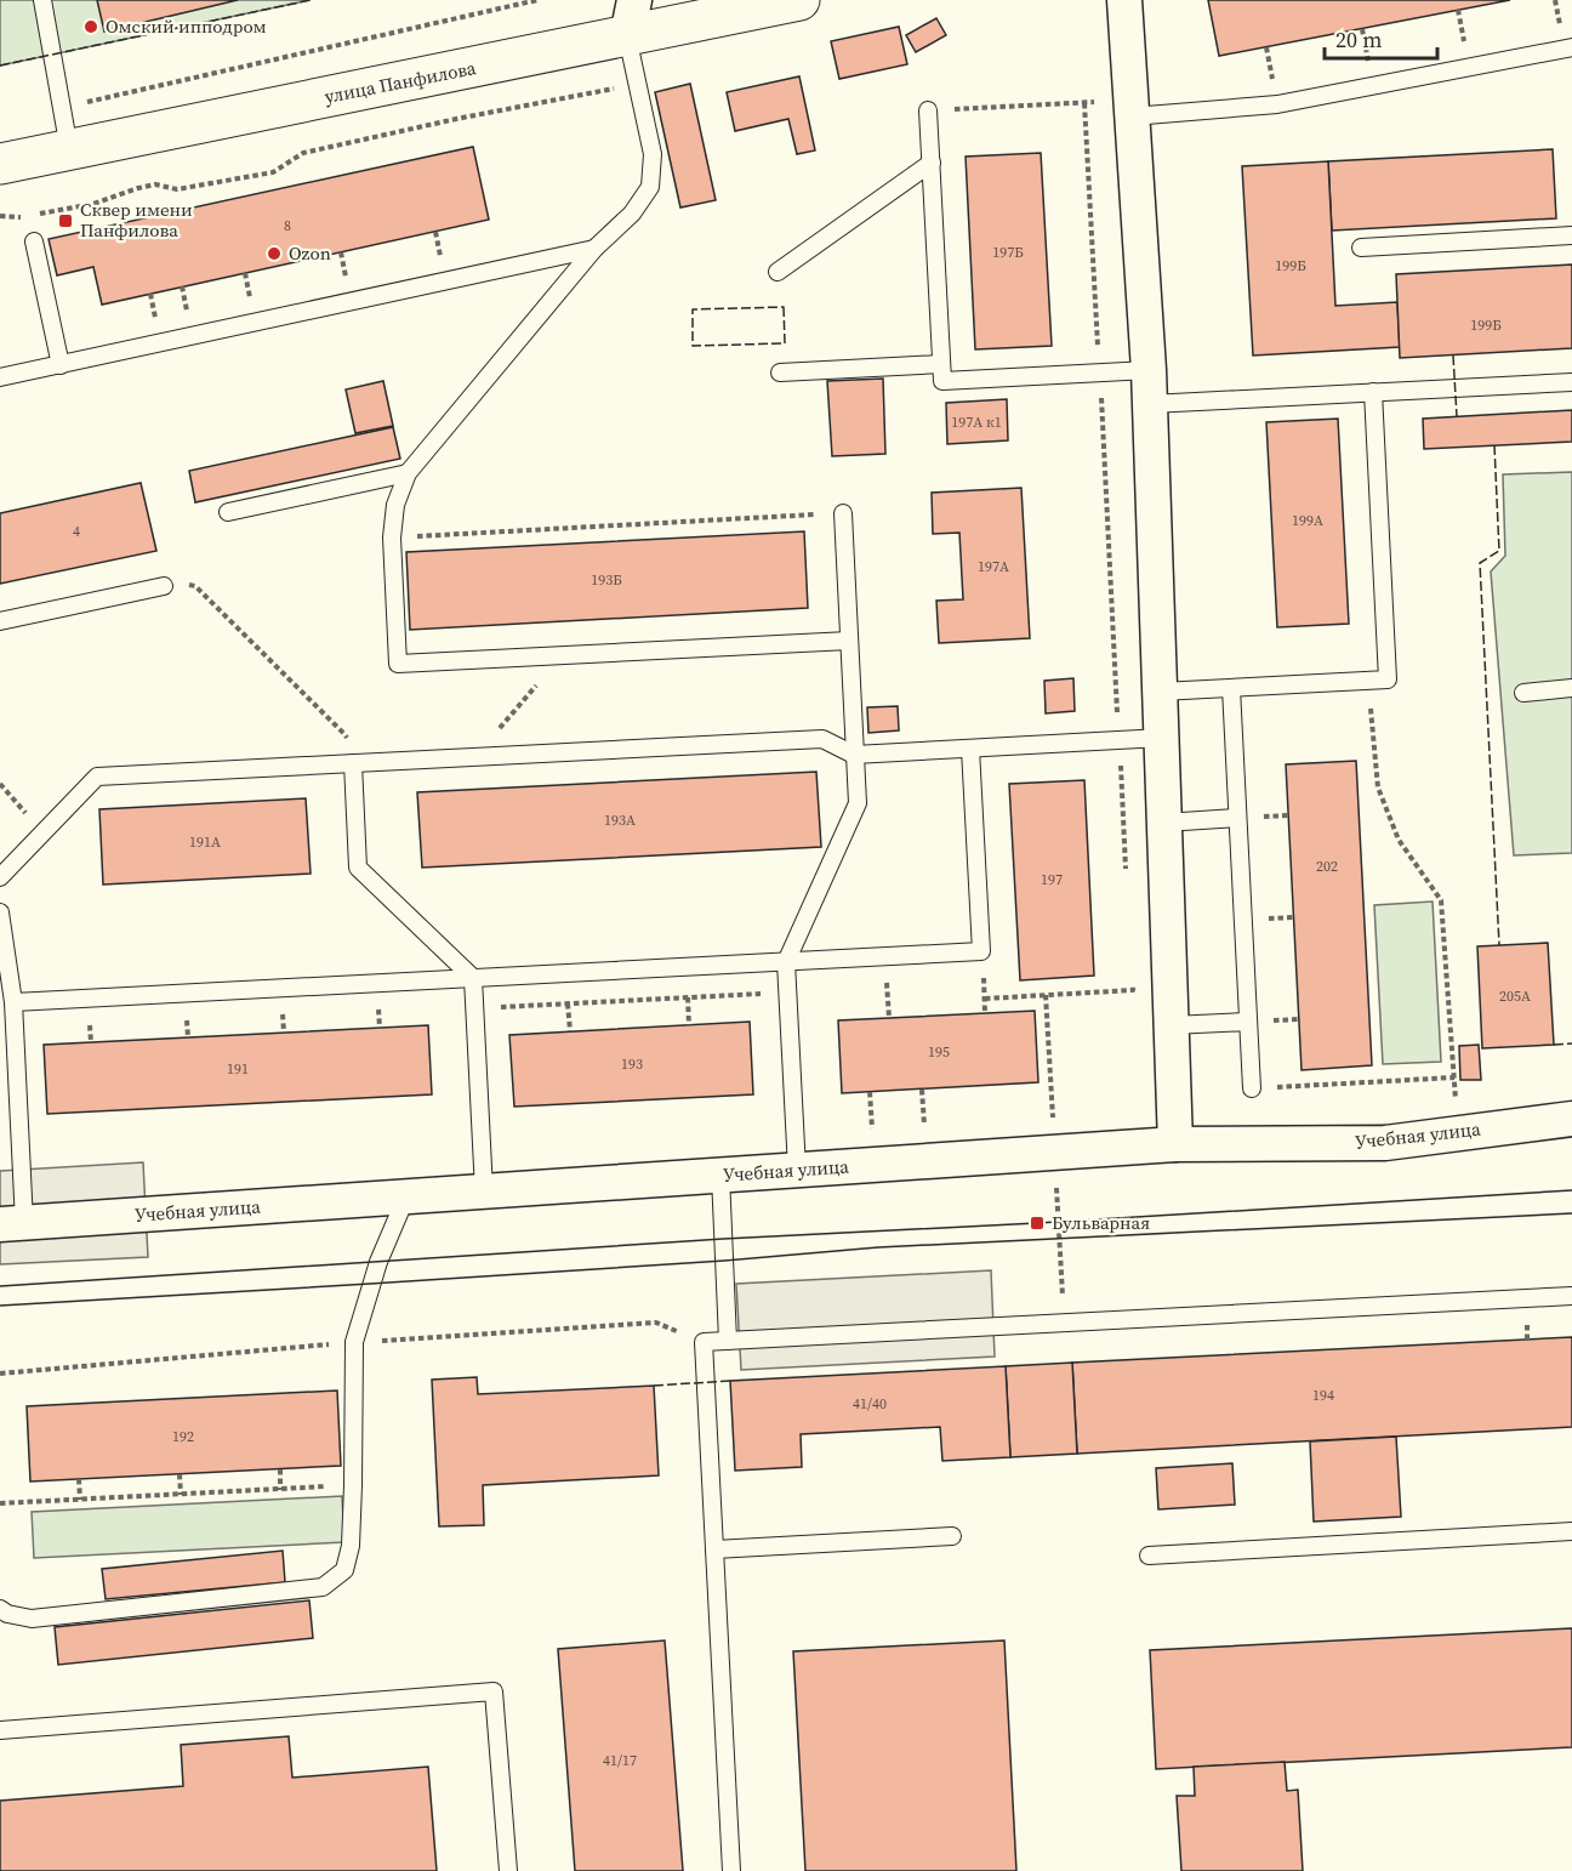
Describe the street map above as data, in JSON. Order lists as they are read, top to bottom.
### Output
{
  "streets": {
    "main road": ["улица Панфилова"],
    "street": ["Учебная улица"]
  },
  "places": {
    "other": ["Омский ипподром", "Ozon"],
    "transit": ["Сквер имени Панфилова", "Бульварная"]
  },
  "house_numbers": [
    "8",
    "197Б",
    "199Б",
    "199Б",
    "197А к1",
    "199А",
    "4",
    "197А",
    "193Б",
    "193А",
    "191А",
    "202",
    "197",
    "205А",
    "195",
    "193",
    "191",
    "194",
    "41/40",
    "192",
    "41/17"
  ],
  "scale_bar": "20 m"
}
